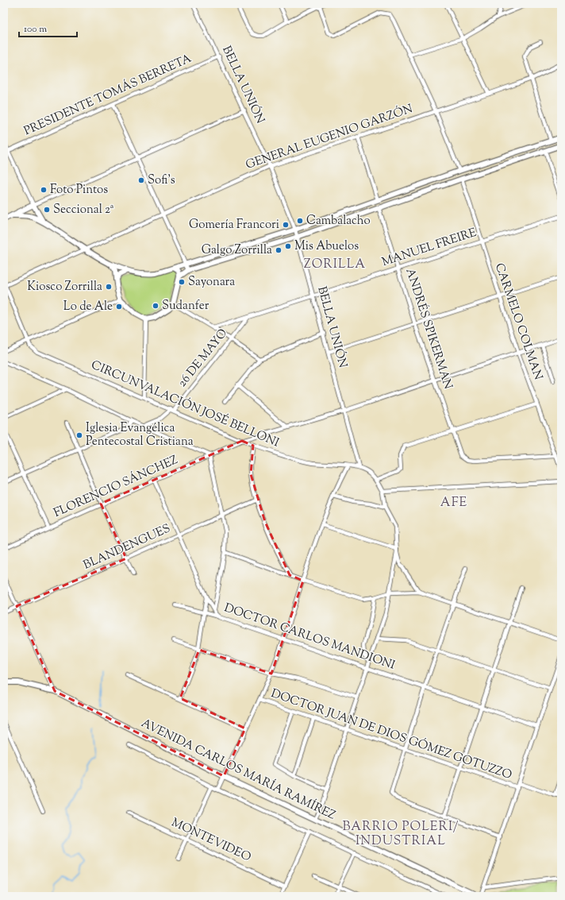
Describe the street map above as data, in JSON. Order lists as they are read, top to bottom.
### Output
{
  "streets": {
    "main road": ["AVENIDA CARLOS MARÍA RAMÍREZ"],
    "street": [
      "BELLA UNIÓN",
      "PRESIDENTE TOMÁS BERRETA",
      "GENERAL EUGENIO GARZÓN",
      "MANUEL FREIRE",
      "CARMELO COLMAN",
      "ANDRÉS SPIKERMAN",
      "26 DE MAYO",
      "CIRCUNVALACIÓN JOSÉ BELLONI",
      "FLORENCIO SÁNCHEZ",
      "BLANDENGUES",
      "DOCTOR CARLOS MANDIONI",
      "DOCTOR JUAN DE DIOS GÓMEZ GOTUZZO",
      "MONTEVIDEO"
    ]
  },
  "crossings": [
    ["BELLA UNIÓN", "PRESIDENTE TOMÁS BERRETA"],
    ["BELLA UNIÓN", "GENERAL EUGENIO GARZÓN"],
    ["BELLA UNIÓN", "MANUEL FREIRE"],
    ["BELLA UNIÓN", "CIRCUNVALACIÓN JOSÉ BELLONI"],
    ["BELLA UNIÓN", "FLORENCIO SÁNCHEZ"],
    ["GENERAL EUGENIO GARZÓN", "CIRCUNVALACIÓN JOSÉ BELLONI"],
    ["MANUEL FREIRE", "CARMELO COLMAN"],
    ["MANUEL FREIRE", "ANDRÉS SPIKERMAN"],
    ["MANUEL FREIRE", "26 DE MAYO"],
    ["CARMELO COLMAN", "ANDRÉS SPIKERMAN"],
    ["CARMELO COLMAN", "FLORENCIO SÁNCHEZ"],
    ["ANDRÉS SPIKERMAN", "FLORENCIO SÁNCHEZ"],
    ["26 DE MAYO", "CIRCUNVALACIÓN JOSÉ BELLONI"],
    ["CIRCUNVALACIÓN JOSÉ BELLONI", "FLORENCIO SÁNCHEZ"],
    ["FLORENCIO SÁNCHEZ", "DOCTOR CARLOS MANDIONI"],
    ["BLANDENGUES", "DOCTOR CARLOS MANDIONI"]
  ],
  "districts": ["ZORILLA", "AFE", "BARRIO POLERI/ INDUSTRIAL"],
  "places": [
    "Sofi's",
    "Foto Pintos",
    "Seccional 2ª",
    "Cambalacho",
    "Gomería Francori",
    "Mis Abuelos",
    "Galgo Zorrilla",
    "Sayonara",
    "Kiosco Zorrilla",
    "Sudanfer",
    "Lo de Ale",
    "Iglesia Evangélica Pentecostal Cristiana"
  ],
  "scale_bar": "100 m"
}
